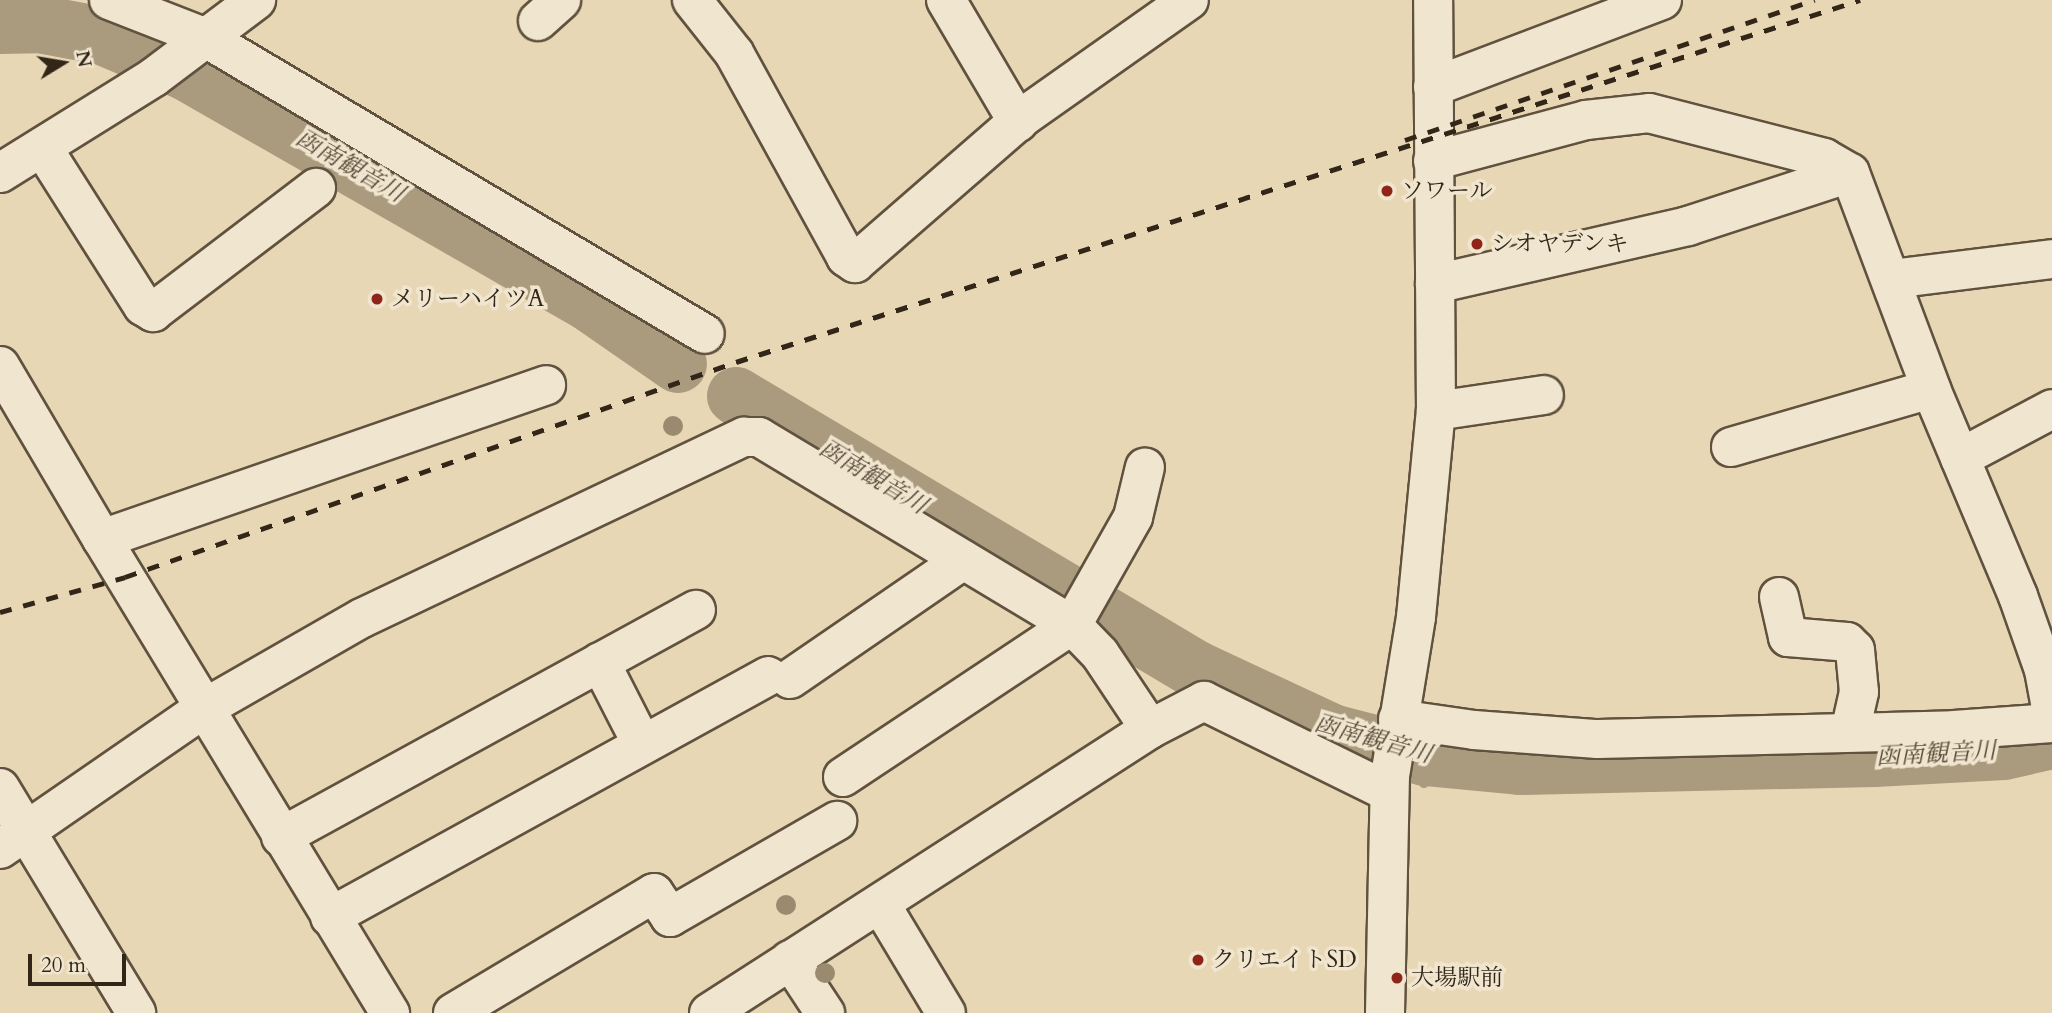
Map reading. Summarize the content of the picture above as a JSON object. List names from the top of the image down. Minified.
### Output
{"water":["函南観音川"],"places":["ソワール","シオヤデンキ","メリーハイツA","クリエイトSD","大場駅前"],"scale_bar":"20 m","north":"right"}
